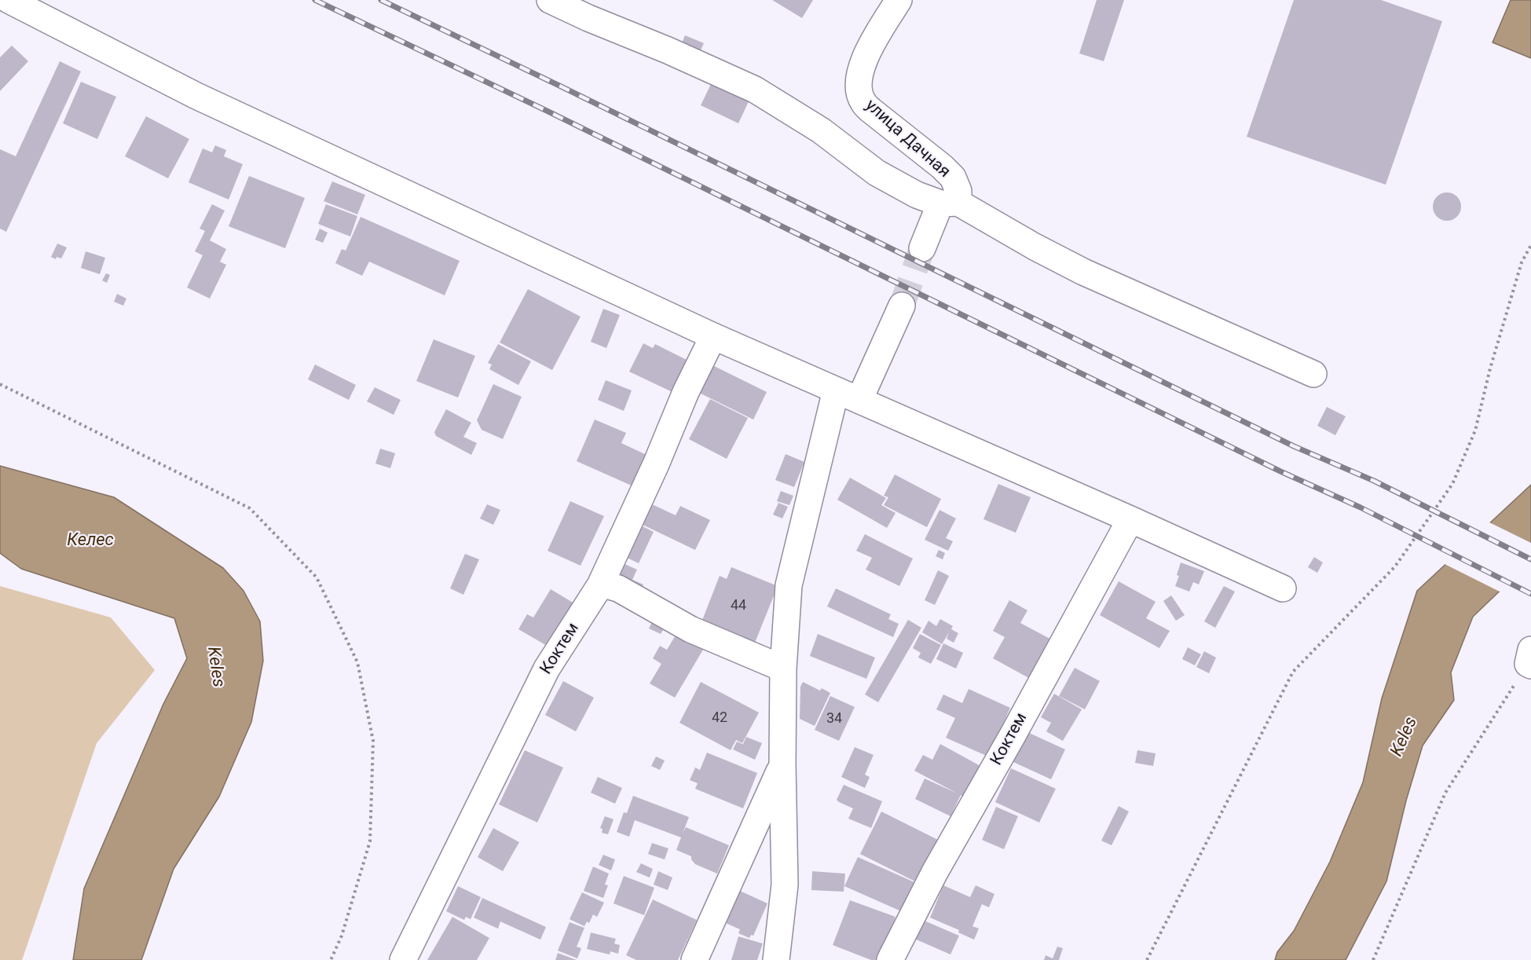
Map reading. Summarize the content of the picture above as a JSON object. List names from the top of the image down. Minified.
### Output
{"streets":{"street":["улица Дачная","Коктем"]},"water":["Келес","Keles"],"house_numbers":["44","42","34"]}
